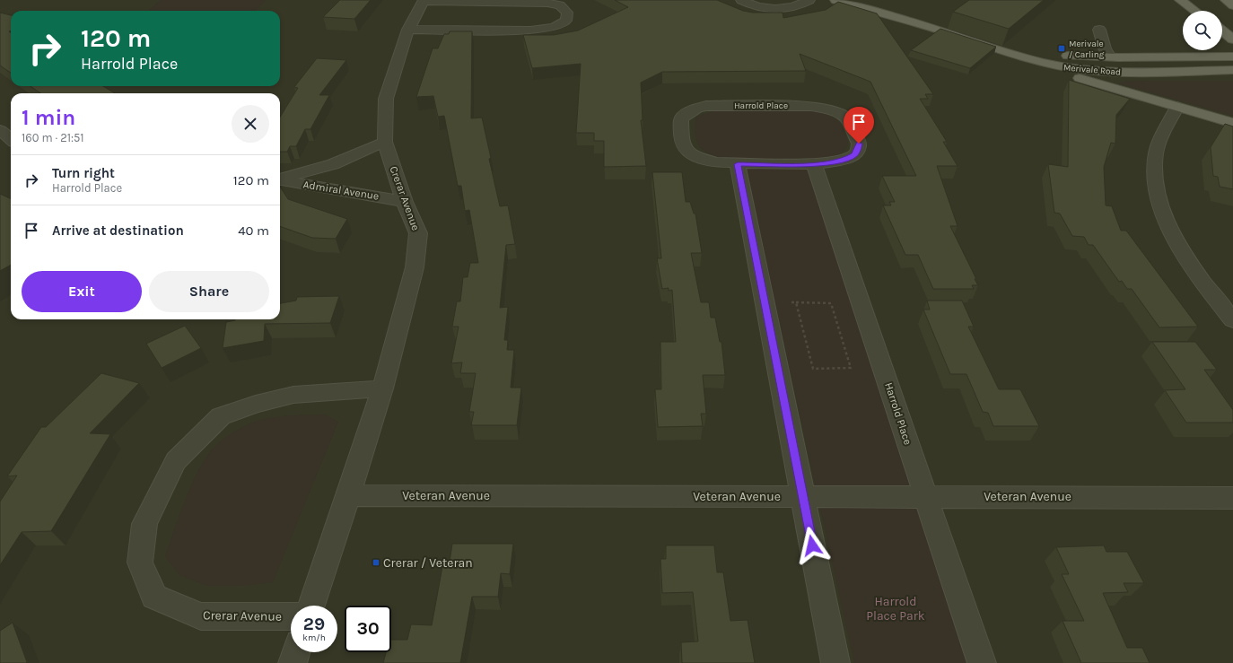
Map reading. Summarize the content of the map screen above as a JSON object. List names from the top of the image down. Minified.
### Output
{"streets":{"main road":["Merivale Road"],"street":["Harrold Place","Admiral Avenue","Crerar Avenue","Veteran Avenue"]},"crossings":[["Harrold Place","Veteran Avenue"],["Admiral Avenue","Crerar Avenue"],["Crerar Avenue","Veteran Avenue"]],"parks":["Harrold Place Park"],"places":{"transit":["Merivale / Carling","Crerar / Veteran"]},"page":{"turn":["120 m","Harrold Place"],"heading":["1 min","160 m · 21:51"],"list":[{"name":"Turn right","note":"Harrold Place","value":"120 m"},{"name":"Arrive at destination","value":"40 m"}],"buttons":["Exit","Share"],"speed":"29 km/h","limit":"30"}}
